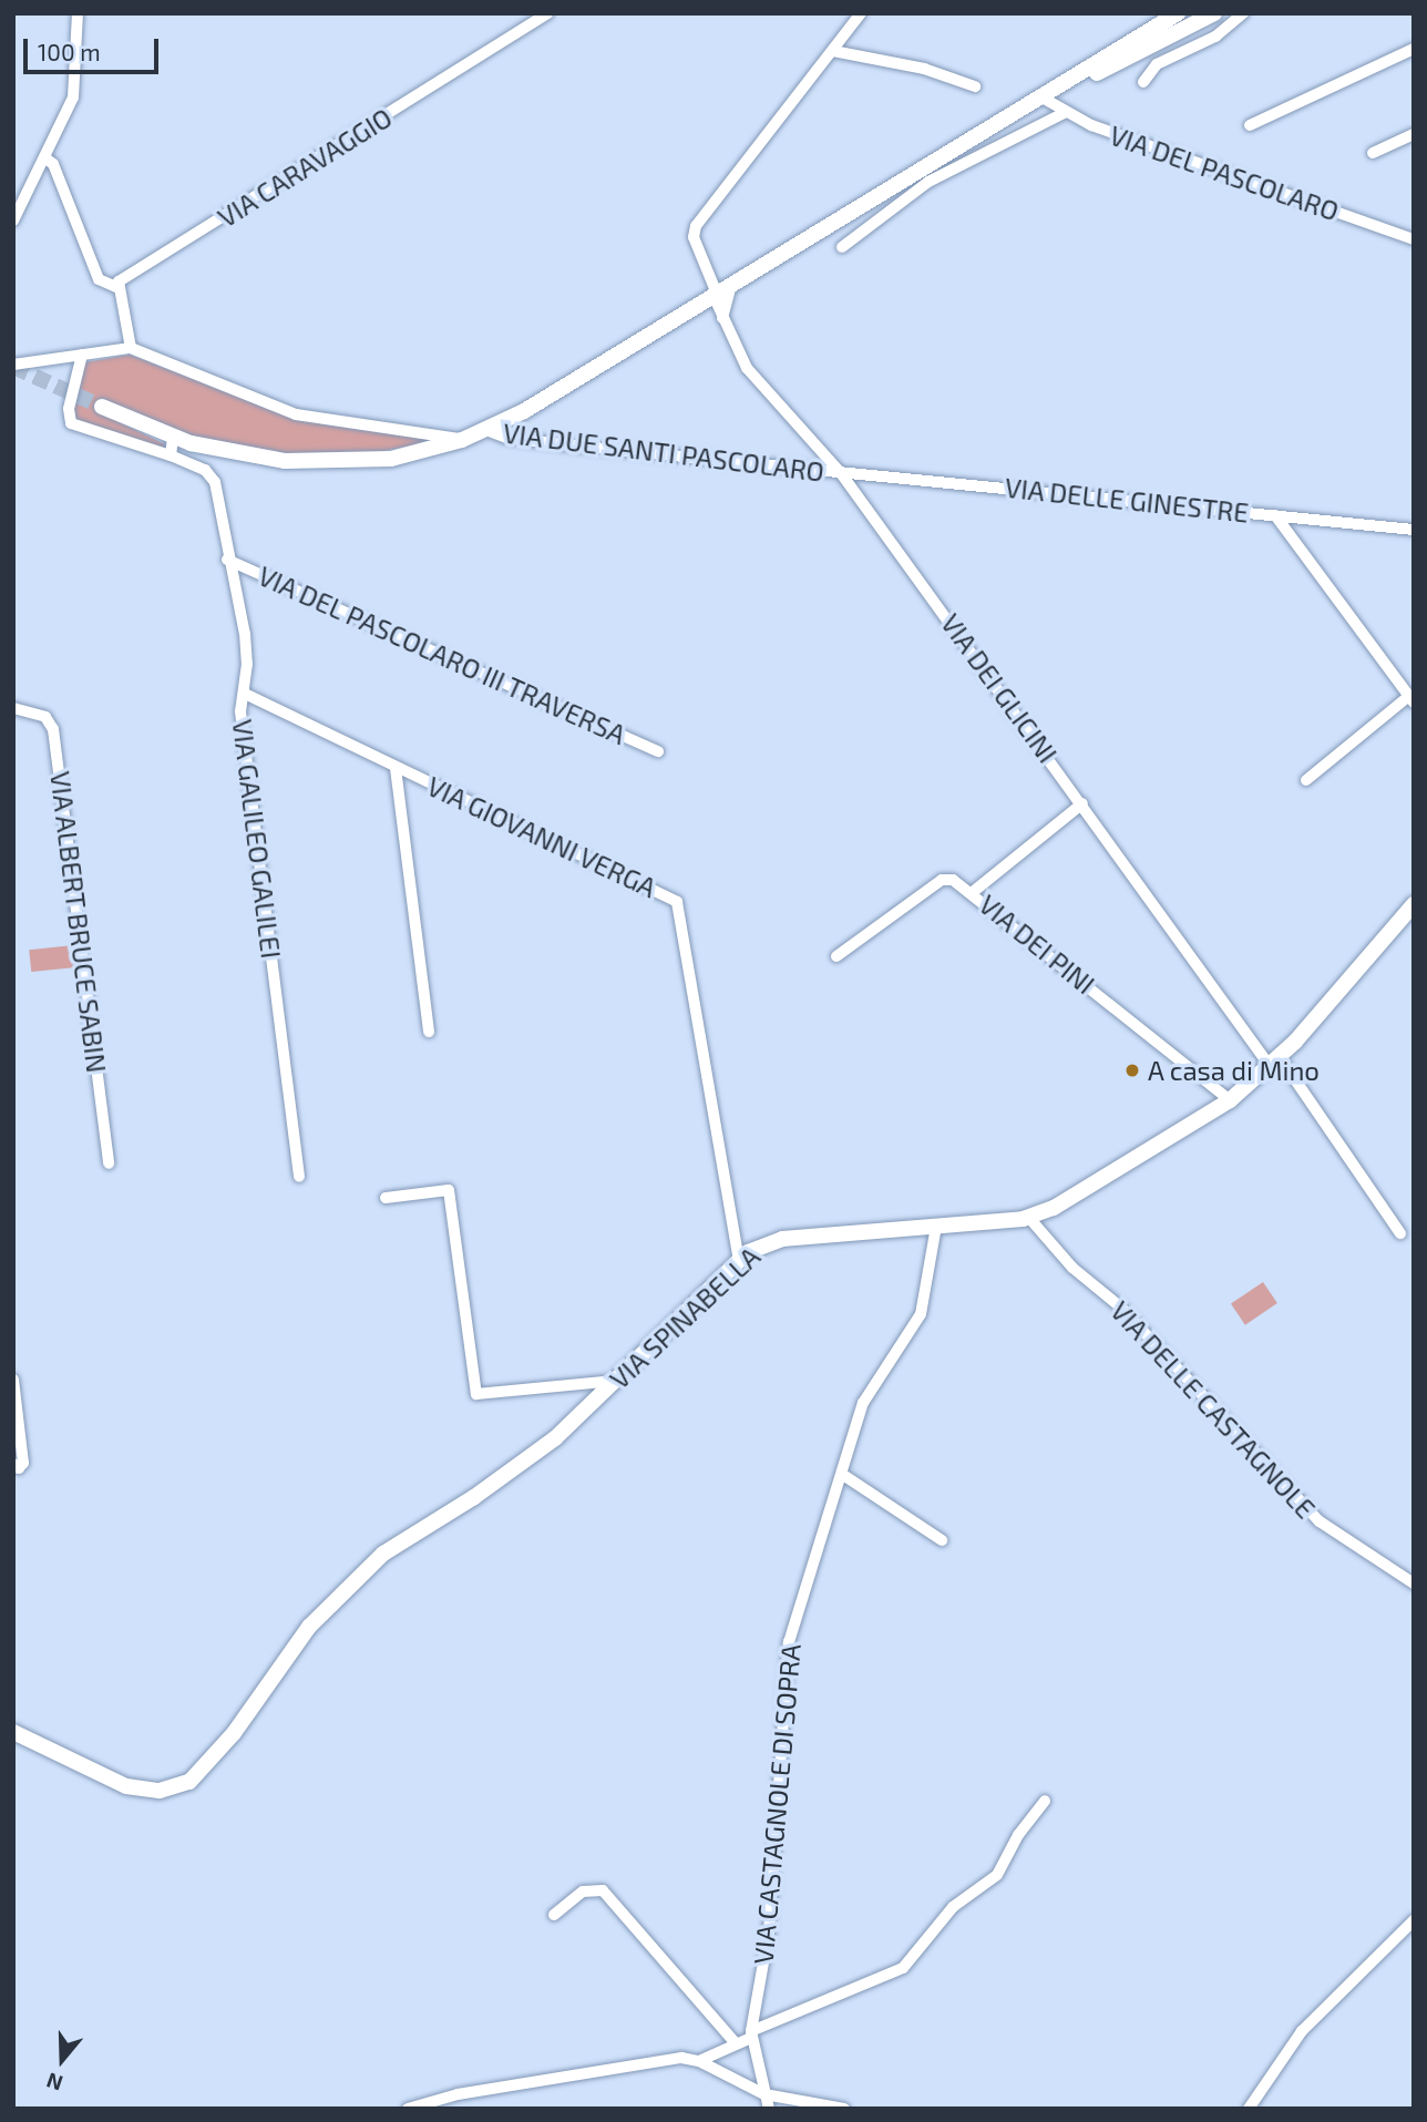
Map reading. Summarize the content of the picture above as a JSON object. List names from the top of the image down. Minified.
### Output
{"streets":{"street":["VIA CARAVAGGIO","VIA DEL PASCOLARO","VIA DUE SANTI PASCOLARO","VIA DELLE GINESTRE","VIA DEL PASCOLARO III TRAVERSA","VIA DEI GLICINI","VIA GIOVANNI VERGA","VIA GALILEO GALILEI","VIA ALBERT BRUCE SABIN","VIA DEI PINI","VIA SPINABELLA","VIA DELLE CASTAGNOLE","VIA CASTAGNOLE DI SOPRA"]},"crossings":[["VIA DUE SANTI PASCOLARO","VIA DELLE GINESTRE"],["VIA DUE SANTI PASCOLARO","VIA DEI GLICINI"],["VIA DELLE GINESTRE","VIA DEI GLICINI"],["VIA DEL PASCOLARO III TRAVERSA","VIA GALILEO GALILEI"],["VIA DEI GLICINI","VIA SPINABELLA"],["VIA GIOVANNI VERGA","VIA GALILEO GALILEI"],["VIA GIOVANNI VERGA","VIA SPINABELLA"],["VIA DEI PINI","VIA SPINABELLA"],["VIA SPINABELLA","VIA DELLE CASTAGNOLE"],["VIA SPINABELLA","VIA CASTAGNOLE DI SOPRA"]],"places":["A casa di Mino"],"scale_bar":"100 m","north":"bottom"}
